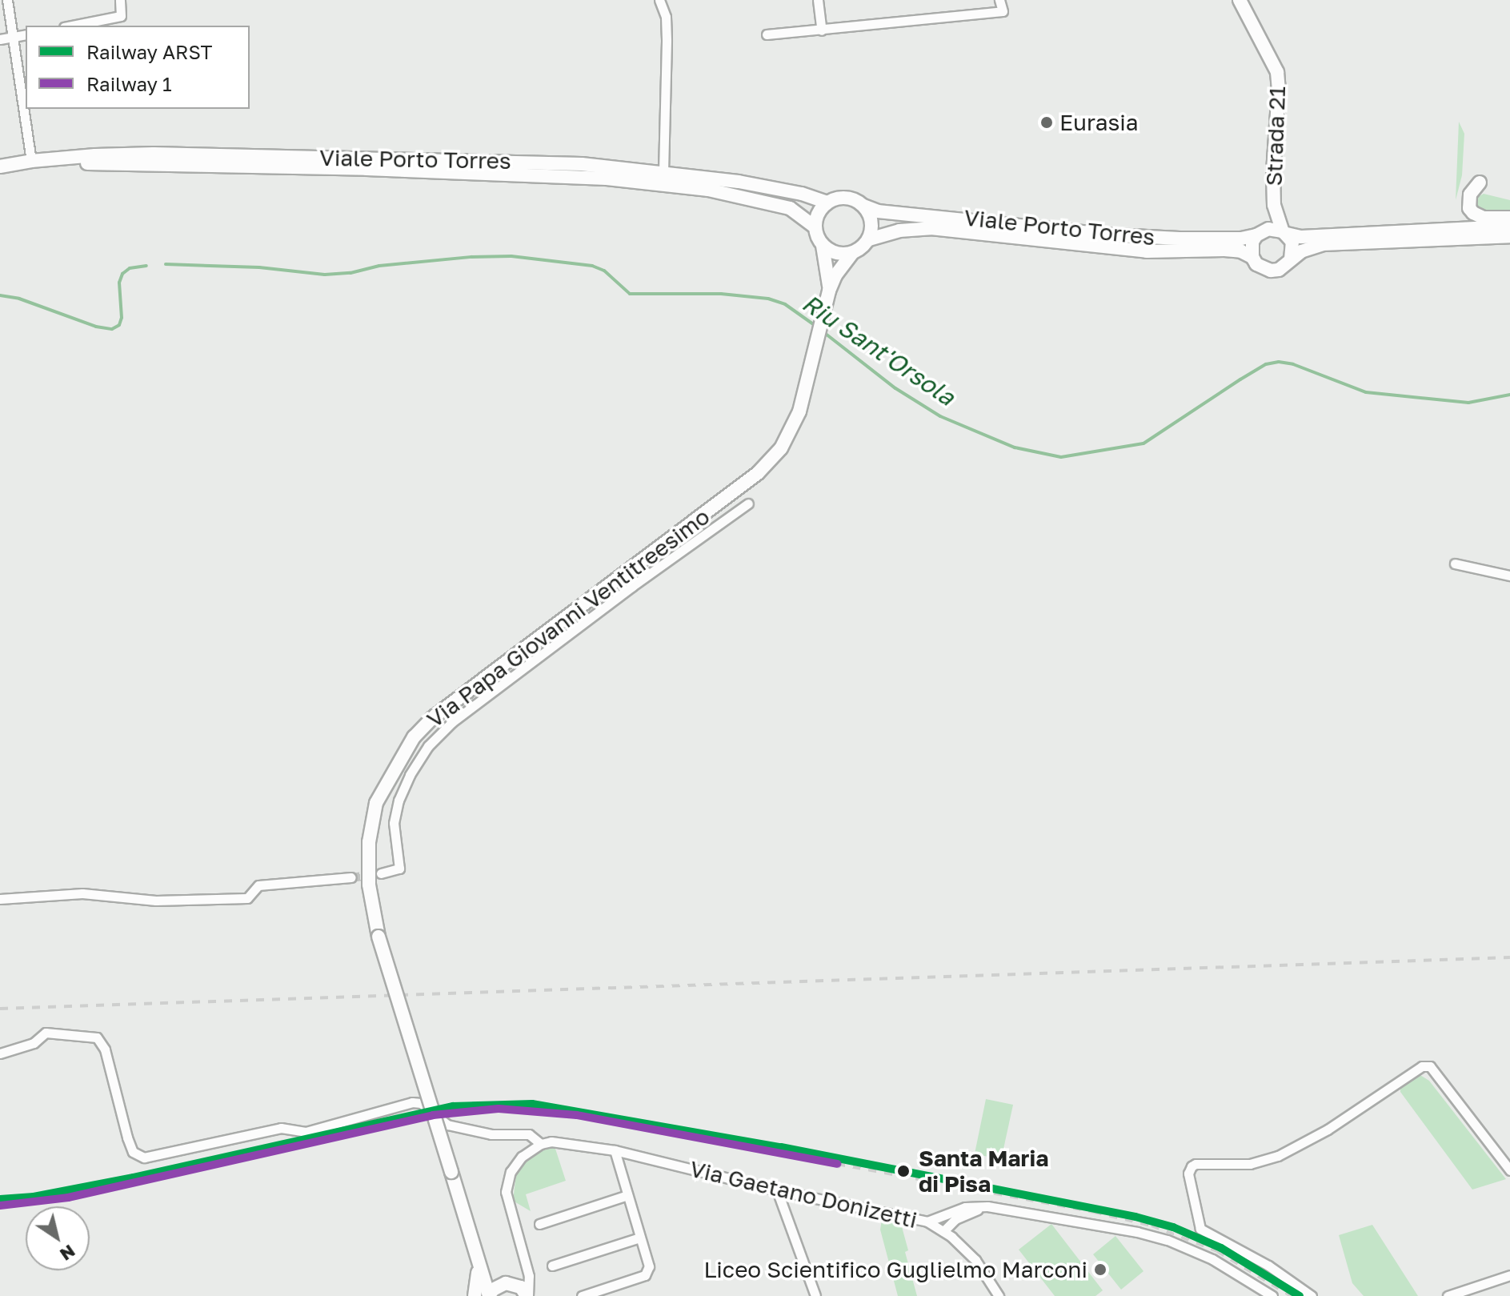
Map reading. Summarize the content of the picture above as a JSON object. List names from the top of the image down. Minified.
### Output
{"streets":{"main road":["Strada 21","Viale Porto Torres","Via Papa Giovanni Ventitreesimo"],"street":["Via Gaetano Donizetti"]},"crossings":[["Strada 21","Viale Porto Torres"],["Viale Porto Torres","Via Papa Giovanni Ventitreesimo"]],"water":["Riu Sant'Orsola"],"places":["Eurasia","Santa Maria di Pisa","Liceo Scientifico Guglielmo Marconi"],"lines":["rail line ARST","rail line 1"],"legend":["Railway ARST","Railway 1"],"north":"bottom right"}
